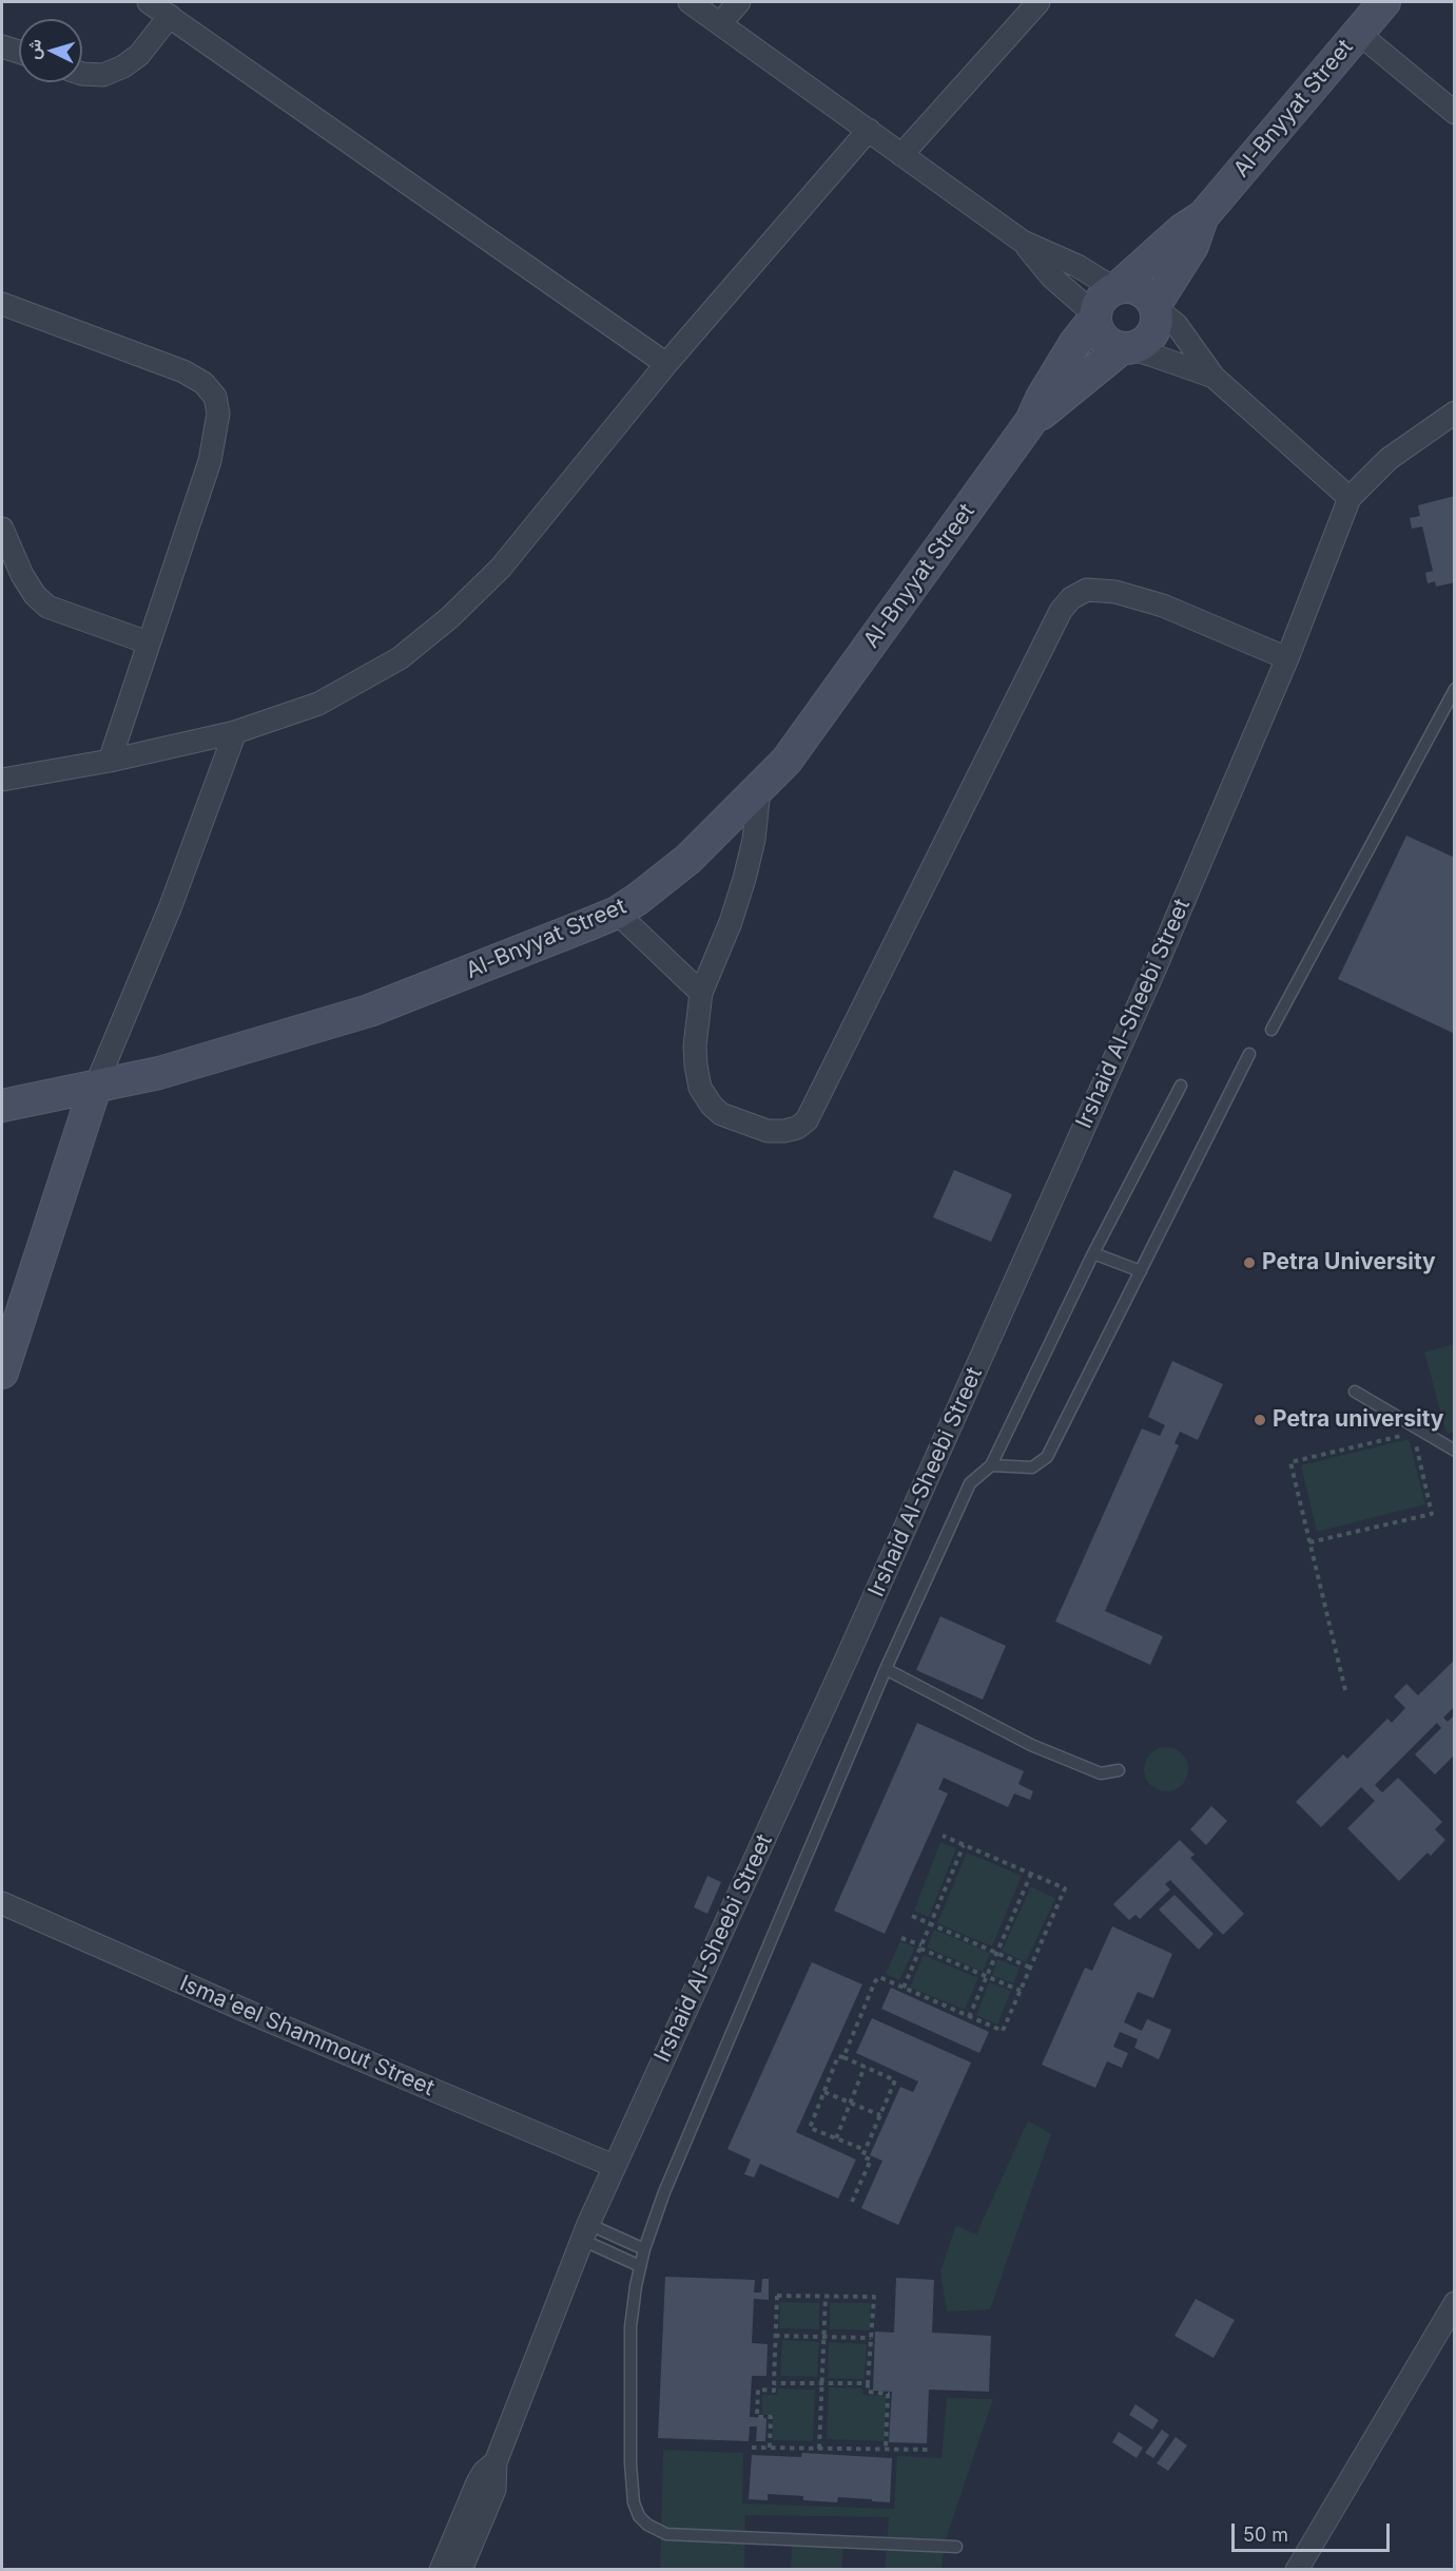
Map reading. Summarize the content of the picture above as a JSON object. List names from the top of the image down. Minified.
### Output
{"streets":{"main road":["Al-Bnyyat Street"],"street":["Irshaid Al-Sheebi Street","Isma'eel Shammout Street"]},"crossings":[["Irshaid Al-Sheebi Street","Isma'eel Shammout Street"]],"places":["Petra University","Petra university"],"scale_bar":"50 m","north":"left"}
